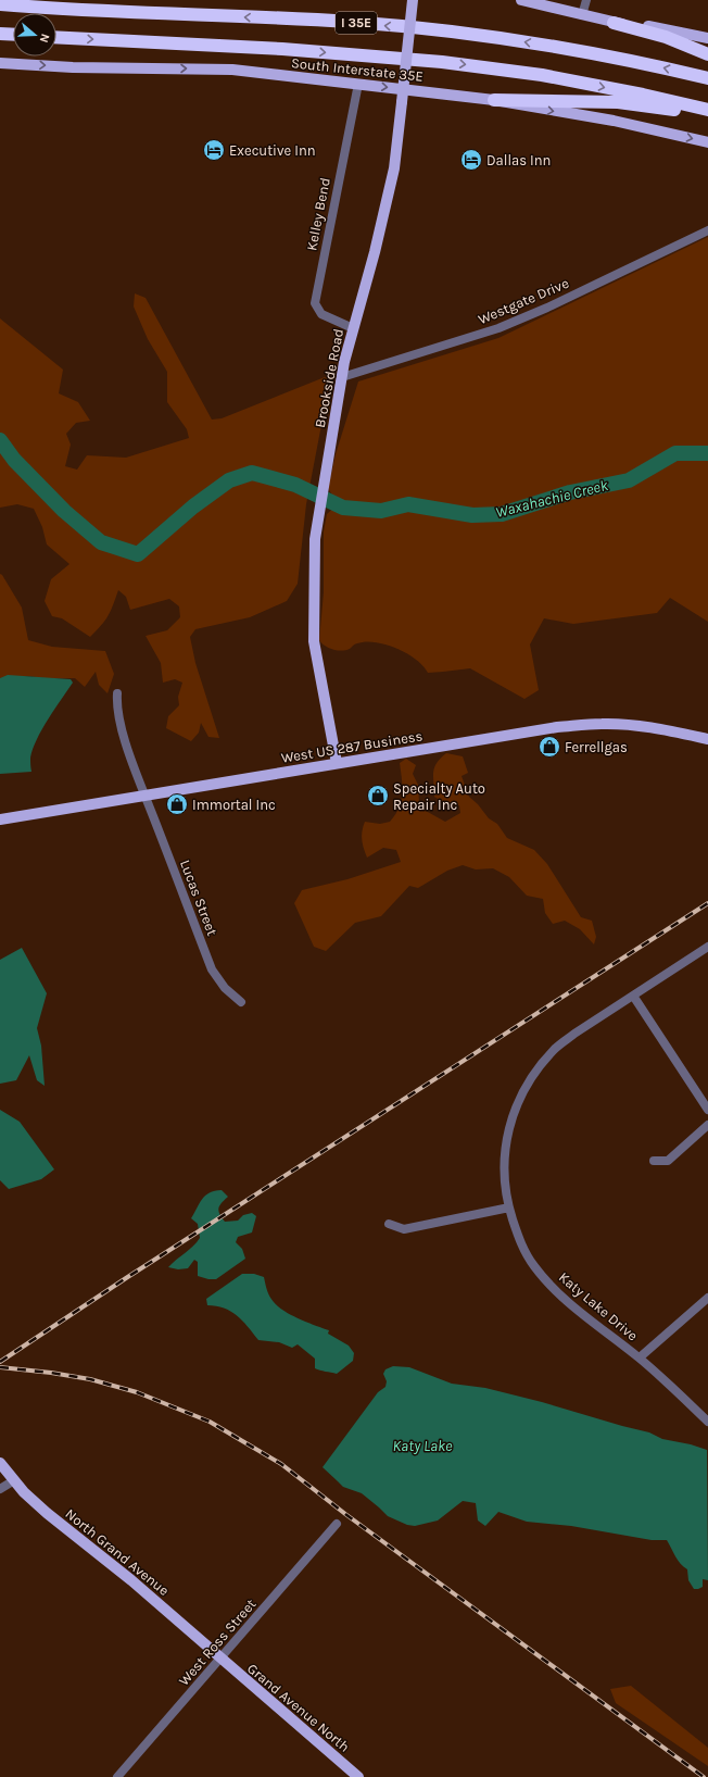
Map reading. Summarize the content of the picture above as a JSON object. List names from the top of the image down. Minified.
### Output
{"streets":{"highway":["I 35E"],"main road":["South Interstate 35E","Brookside Road","West US 287 Business","North Grand Avenue","Grand Avenue North"],"street":["Kelley Bend","Westgate Drive","Lucas Street","Katy Lake Drive","West Ross Street"]},"crossings":[["South Interstate 35E","Kelley Bend"],["Kelley Bend","Brookside Road"],["Westgate Drive","Brookside Road"],["Brookside Road","West US 287 Business"],["West US 287 Business","Lucas Street"],["North Grand Avenue","West Ross Street"],["North Grand Avenue","Grand Avenue North"],["West Ross Street","Grand Avenue North"]],"one_way":["South Interstate 35E"],"water":["Waxahachie Creek","Katy Lake"],"places":{"hotel":["Executive Inn","Dallas Inn"],"shop":["Ferrellgas","Specialty Auto Repair Inc","Immortal Inc"]},"north":"right"}
